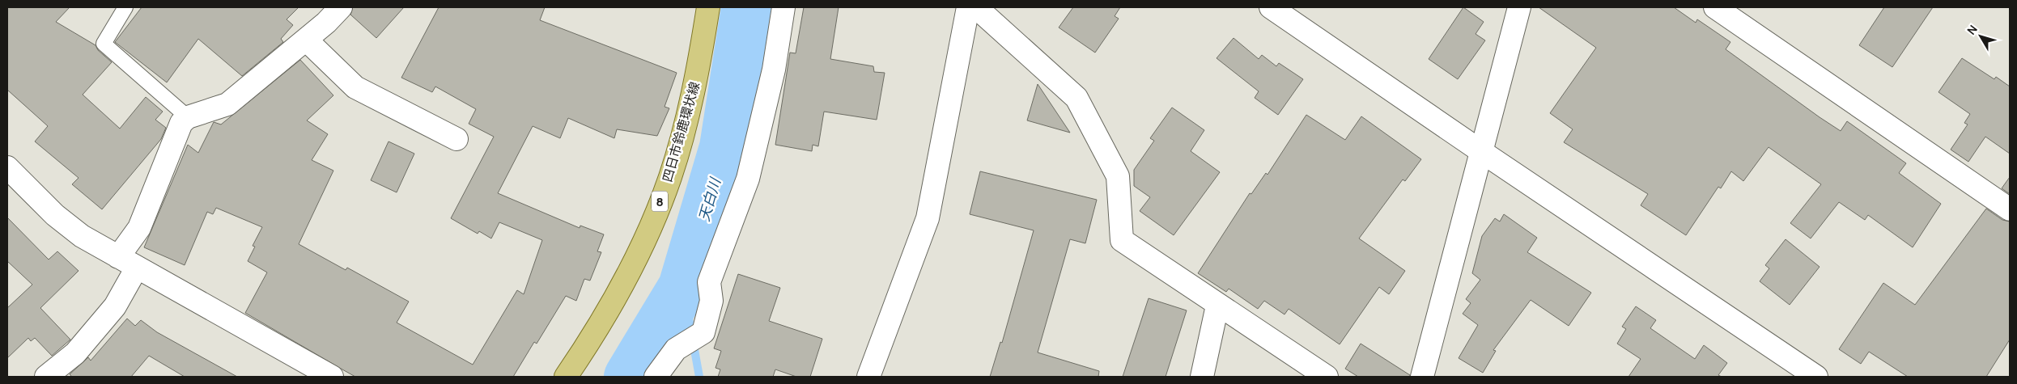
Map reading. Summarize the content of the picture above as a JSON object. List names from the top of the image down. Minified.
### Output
{"streets":{"main road":["四日市鈴鹿環状線","8"]},"water":["天白川"],"north":"top left"}
